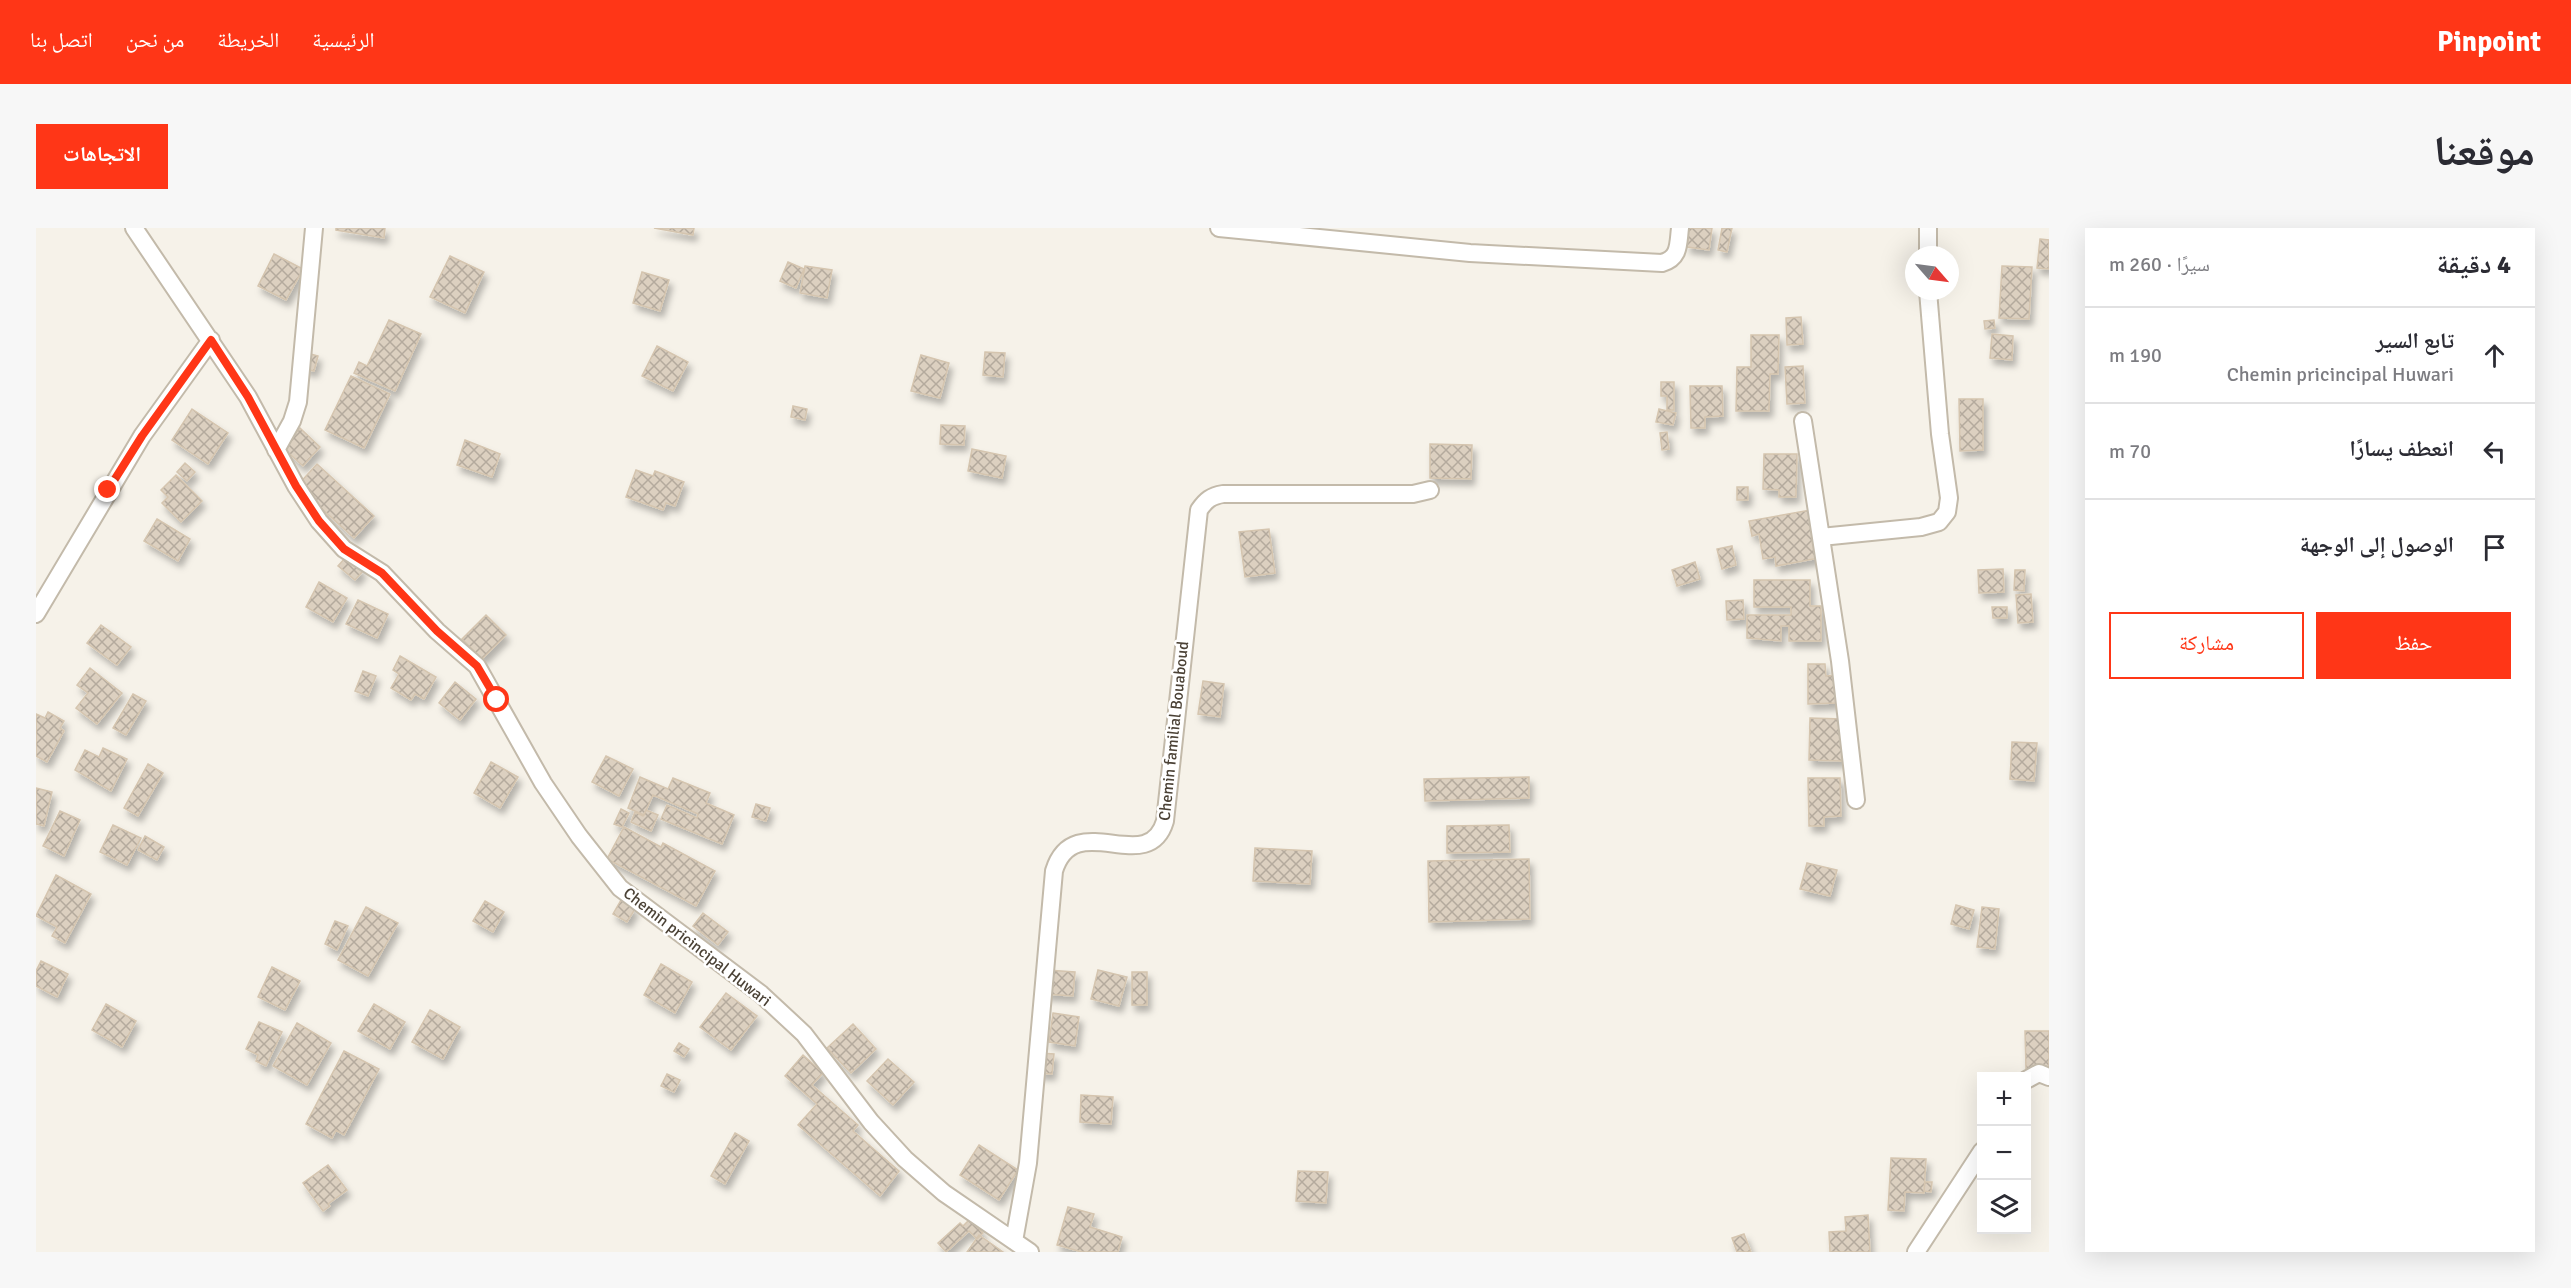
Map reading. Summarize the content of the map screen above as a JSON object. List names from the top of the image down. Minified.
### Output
{"streets":{"street":["Chemin familial Bouaboud","Chemin pricincipal Huwari"]},"crossings":[["Chemin familial Bouaboud","Chemin pricincipal Huwari"]],"north":"bottom right","page":{"header":"Pinpoint","nav":["الرئيسية","الخريطة","من نحن","اتصل بنا"],"title":"موقعنا","buttons":["الاتجاهات",["حفظ","مشاركة"]],"heading":["4 دقيقة","سيرًا · 260 m"],"list":[["تابع السير","Chemin pricincipal Huwari","190 m"],["انعطف يسارًا","70 m"],"الوصول إلى الوجهة"],"map_buttons":["+","−"]}}
